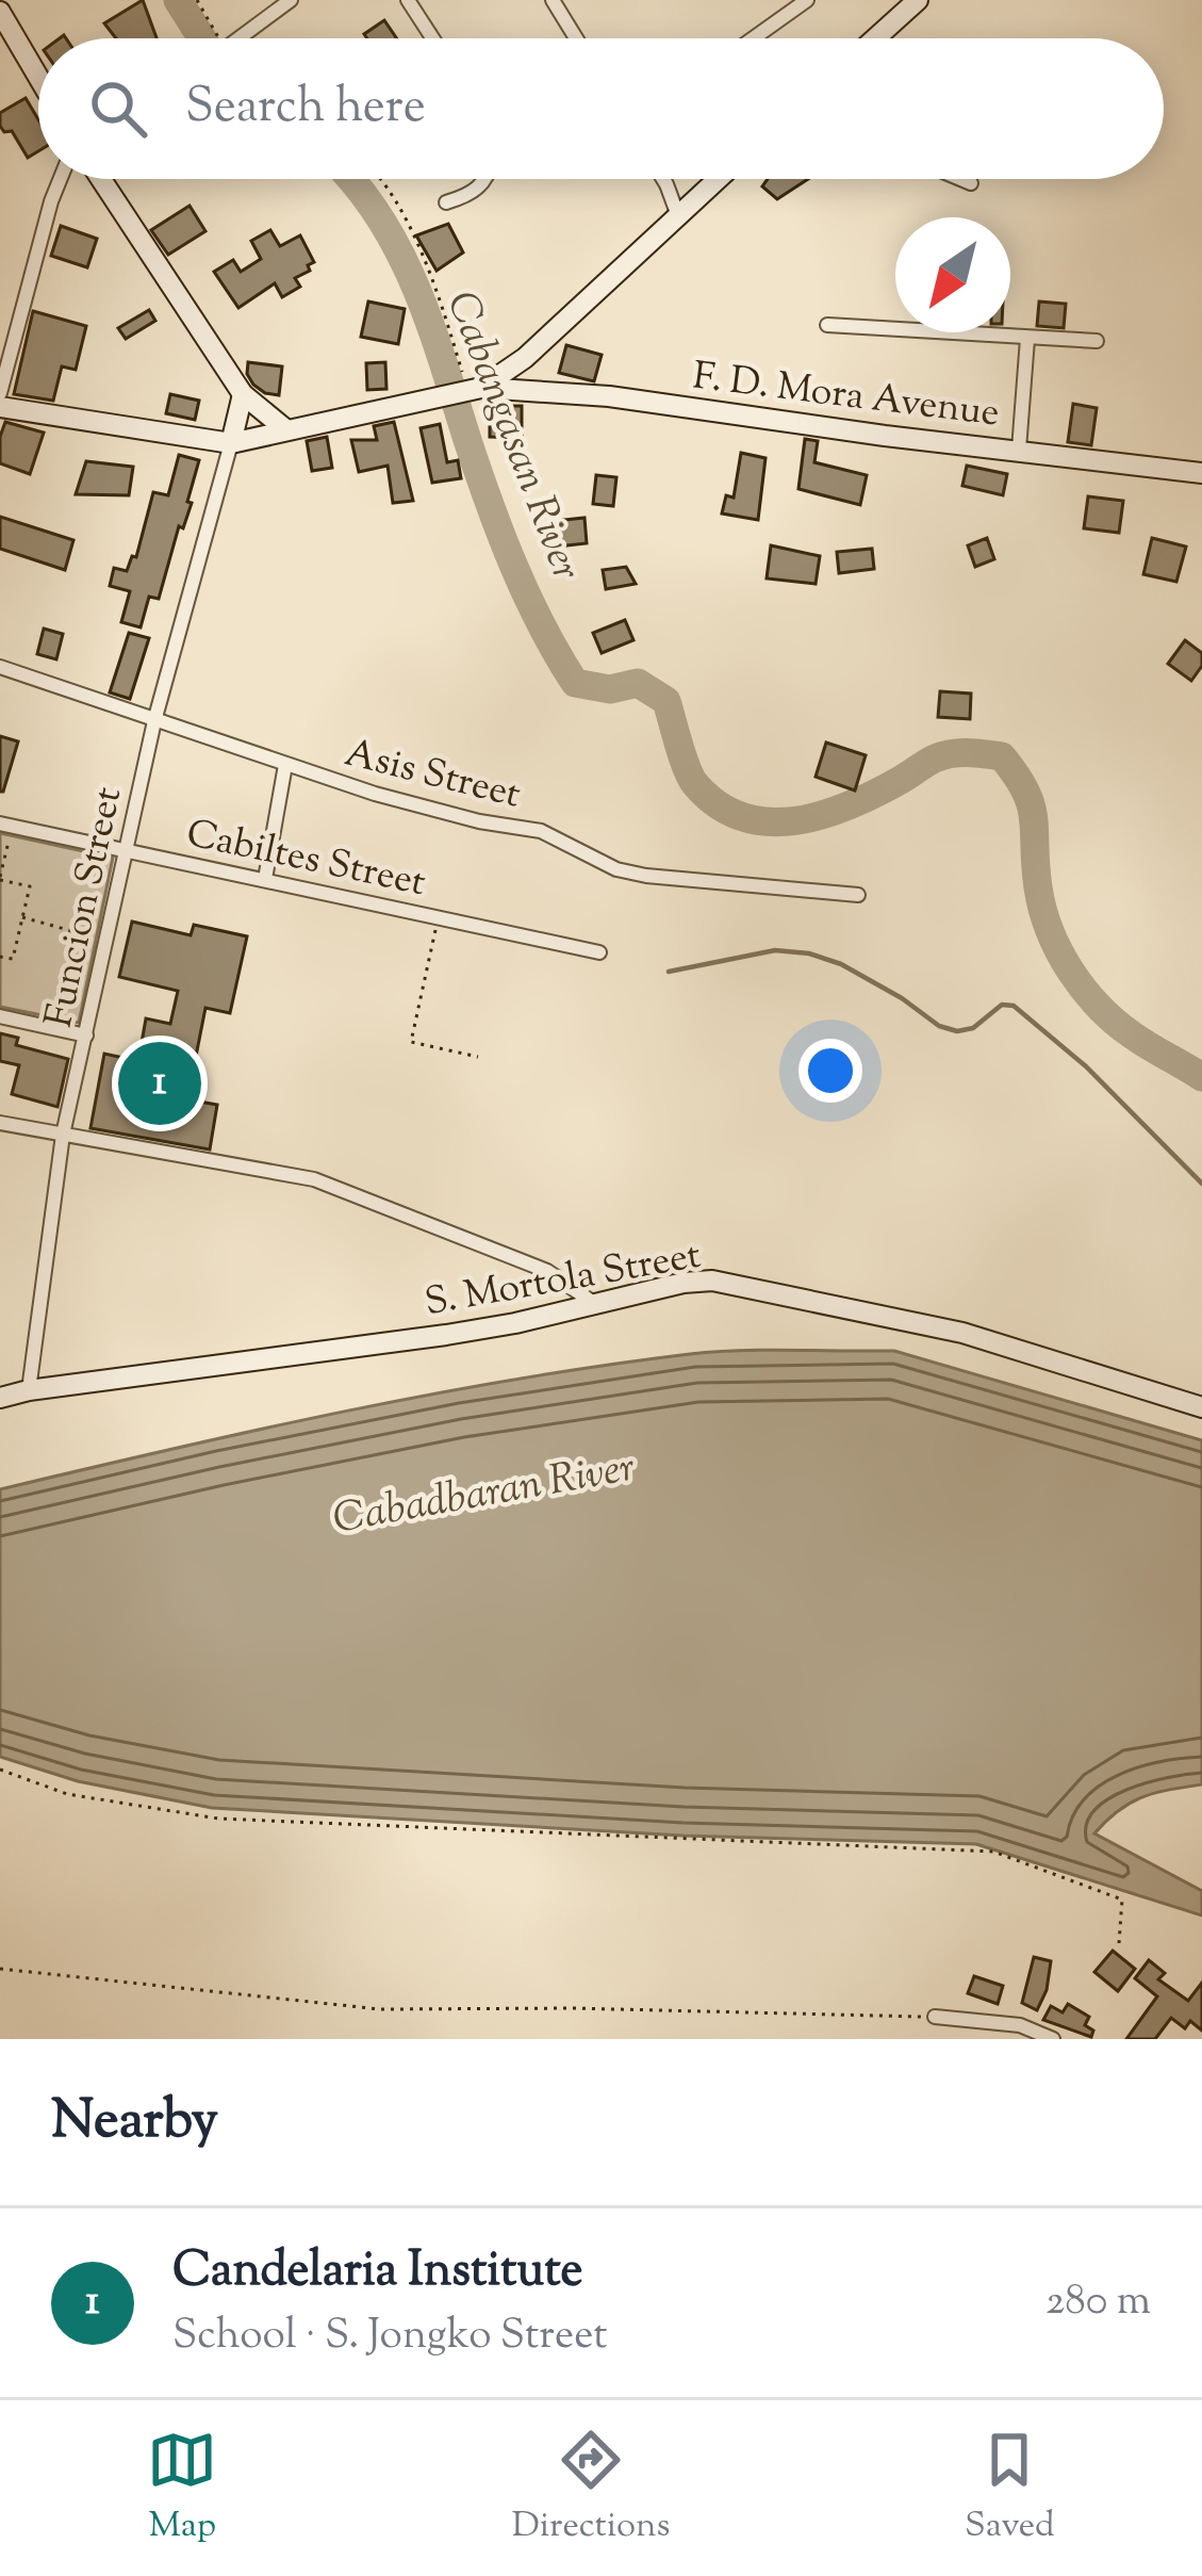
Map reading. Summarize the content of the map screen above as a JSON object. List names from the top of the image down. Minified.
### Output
{"streets":{"street":["F. D. Mora Avenue","Asis Street","Cabiltes Street","Funcion Street","S. Mortola Street"]},"crossings":[["Asis Street","Funcion Street"],["Cabiltes Street","Funcion Street"],["Funcion Street","S. Mortola Street"]],"water":["Cabangasan River","Cabadbaran River"],"north":"bottom left","page":{"search":"Search here","pins":"1","heading":"Nearby","list":[{"mark":"1","name":"Candelaria Institute","note":"School · S. Jongko Street","value":"280 m"}],"nav":["Map","Directions","Saved"]}}
